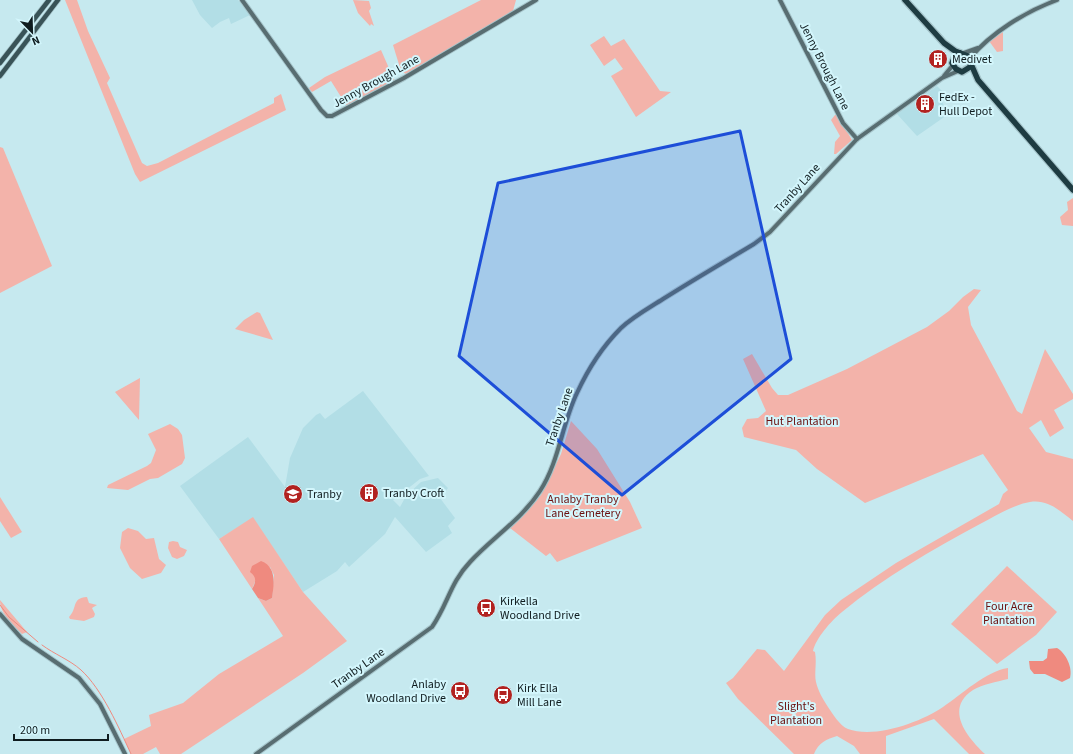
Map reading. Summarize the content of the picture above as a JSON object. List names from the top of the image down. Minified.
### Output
{"streets":{"main road":["Jenny Brough Lane","Tranby Lane"]},"crossings":[["Jenny Brough Lane","Tranby Lane"]],"parks":["Hut Plantation","Anlaby Tranby Lane Cemetery","Four Acre Plantation","Slight's Plantation"],"places":{"building":["Medivet","FedEx - Hull Depot","Tranby Croft"],"school or university":["Tranby"],"bus stop":["Kirkella Woodland Drive","Anlaby Woodland Drive","Kirk Ella Mill Lane"]},"scale_bar":"200 m","north":"bottom right"}
